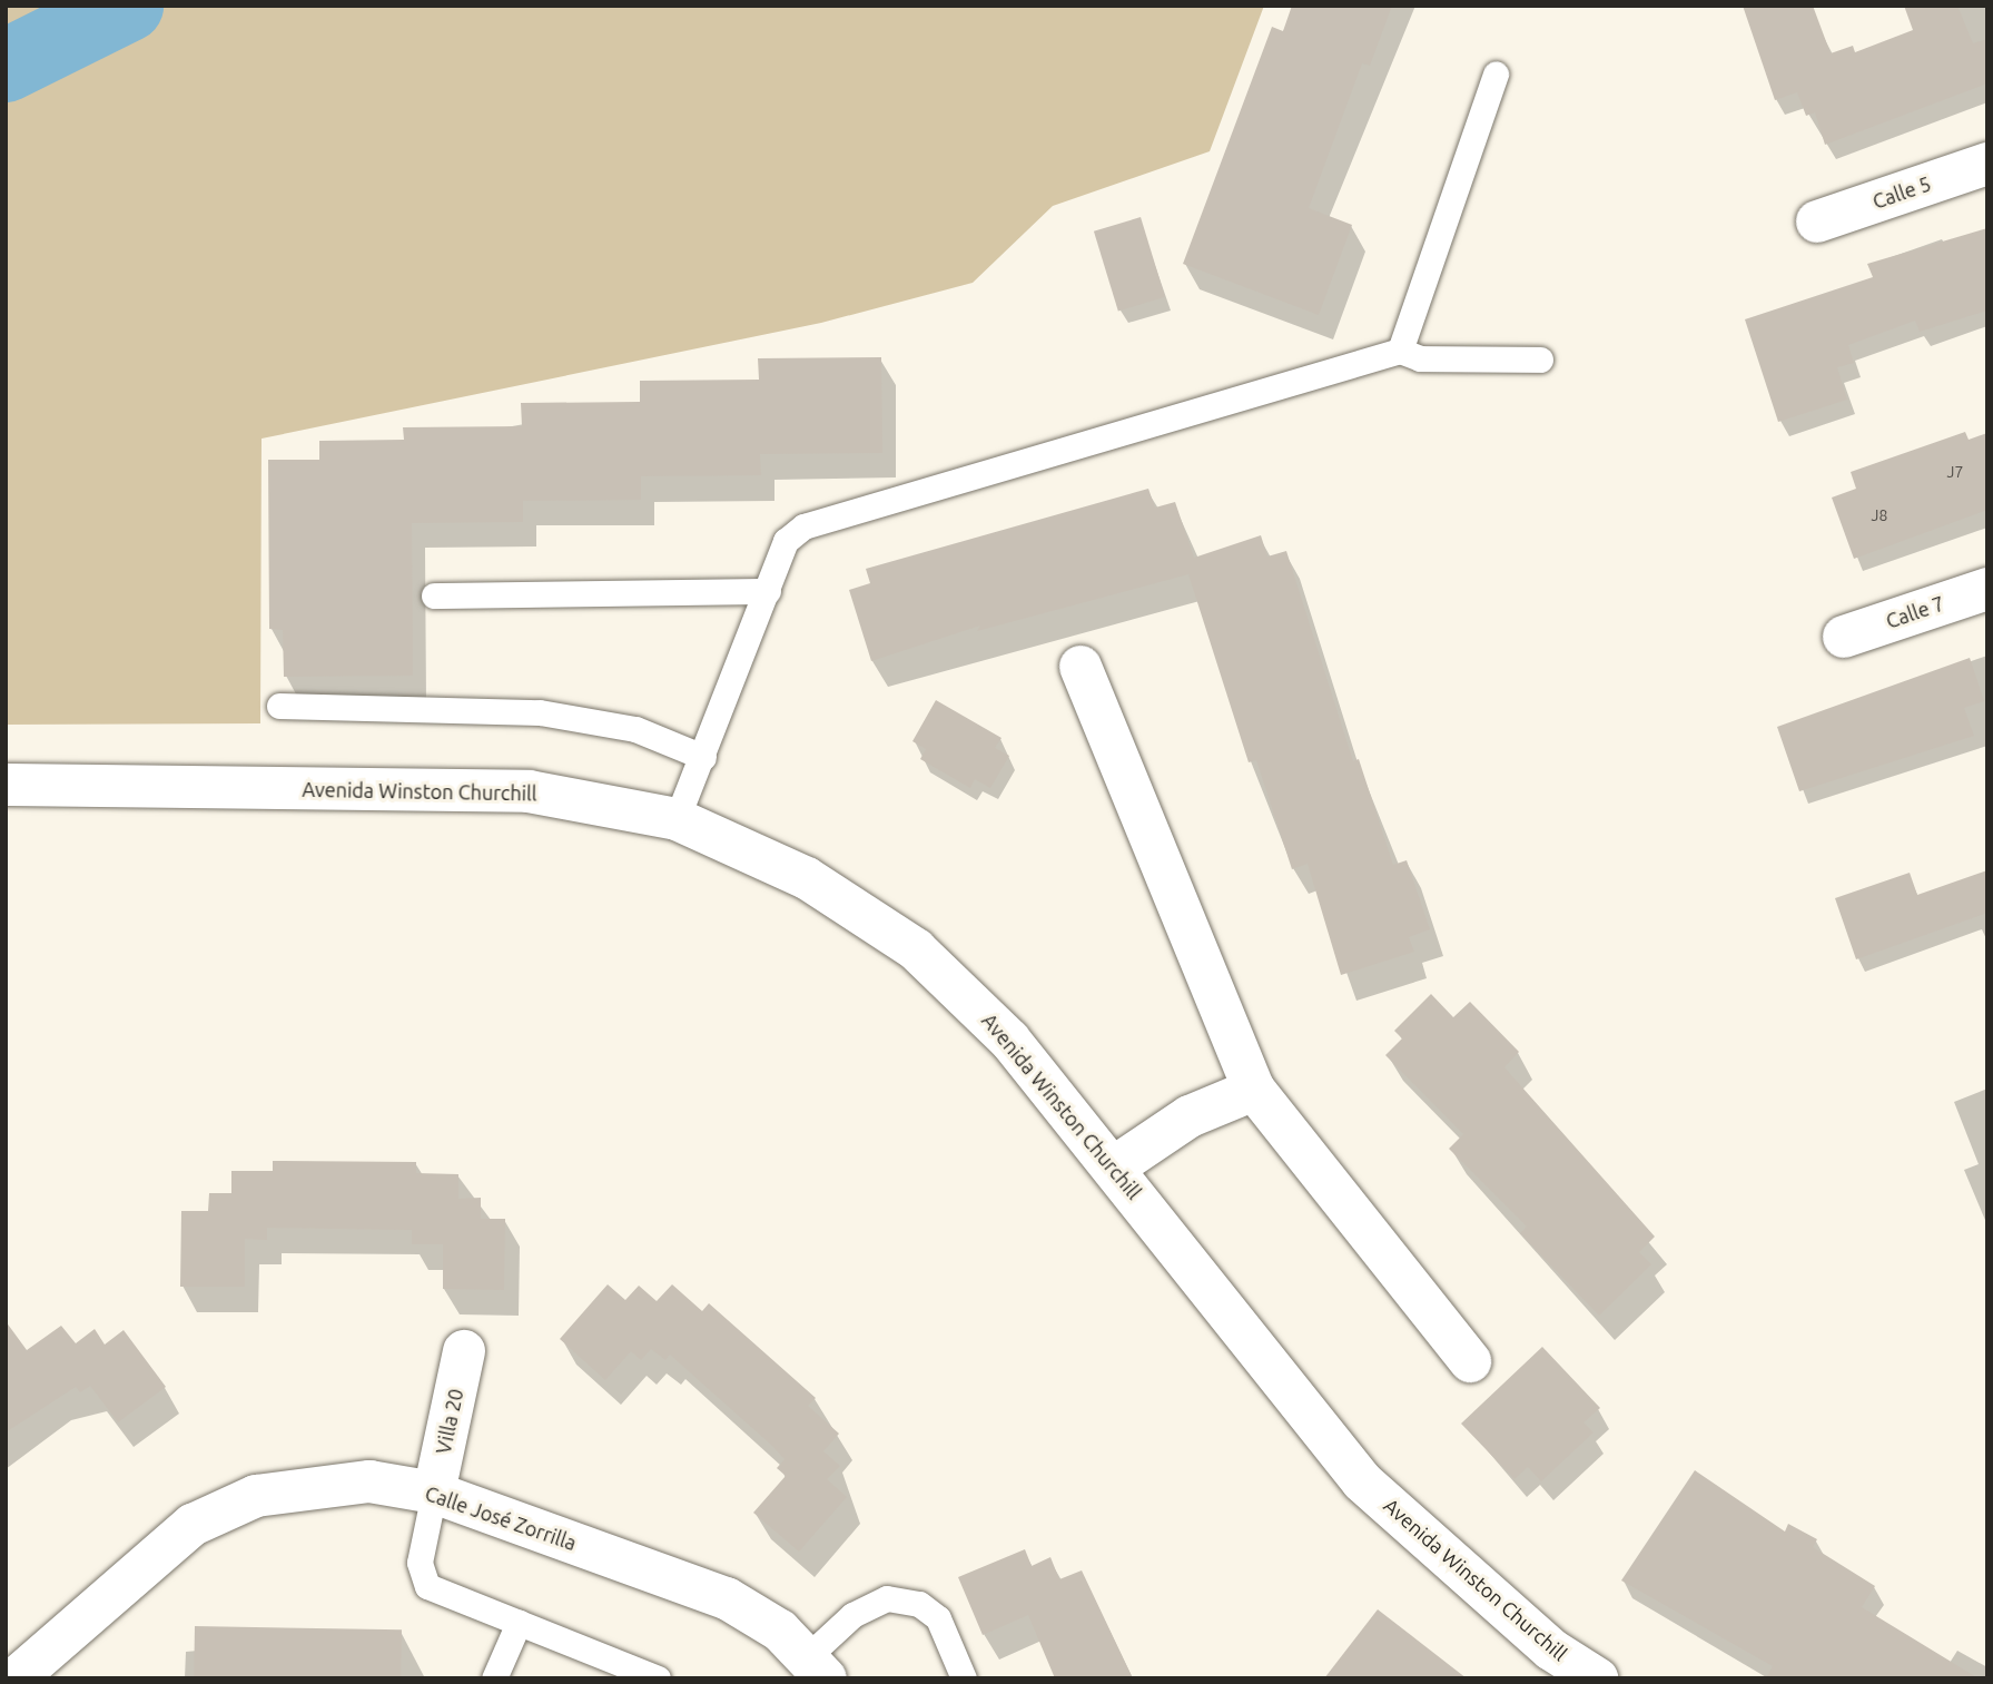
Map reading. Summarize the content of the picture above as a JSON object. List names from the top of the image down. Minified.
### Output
{"streets":{"street":["Calle 5","Calle 7","Avenida Winston Churchill","Villa 20","Calle José Zorrilla"]},"crossings":[["Villa 20","Calle José Zorrilla"]],"house_numbers":["J7","J8"]}
